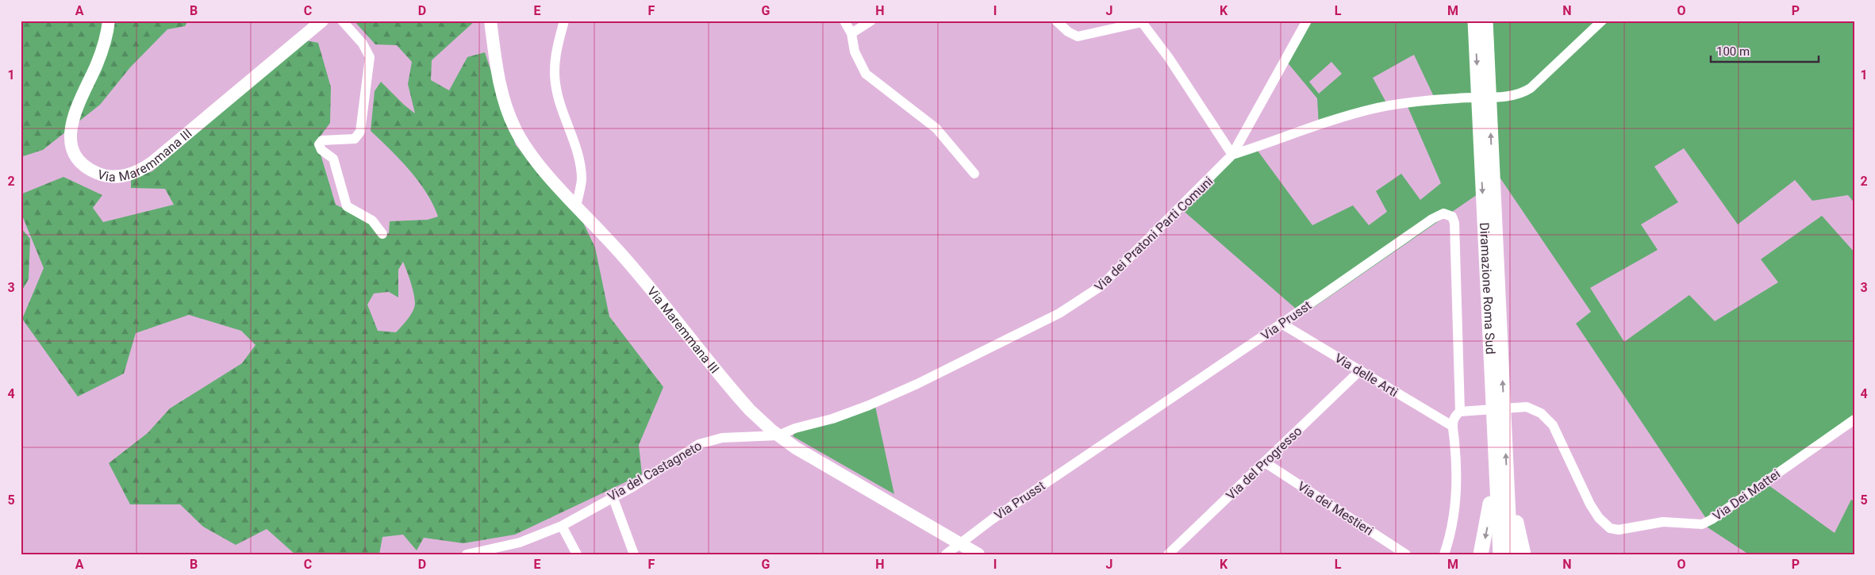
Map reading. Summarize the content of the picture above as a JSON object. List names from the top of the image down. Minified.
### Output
{"streets":{"highway":["Diramazione Roma Sud"],"main road":["Via Maremmana III"],"street":["Via dei Pratoni Parti Comuni","Via Prusst","Via delle Arti","Via del Progresso","Via del Castagneto","Via Dei Mattei","Via dei Mestieri"]},"crossings":[["Via Maremmana III","Via dei Pratoni Parti Comuni"],["Via Maremmana III","Via Prusst"],["Via Maremmana III","Via del Castagneto"],["Via dei Pratoni Parti Comuni","Via del Castagneto"],["Via Prusst","Via delle Arti"],["Via Prusst","Via Dei Mattei"],["Via delle Arti","Via del Progresso"],["Via del Progresso","Via dei Mestieri"]],"scale_bar":"100 m","grid":{"columns":["A","B","C","D","E","F","G","H","I","J","K","L","M","N","O","P"],"rows":["1","2","3","4","5"]}}
